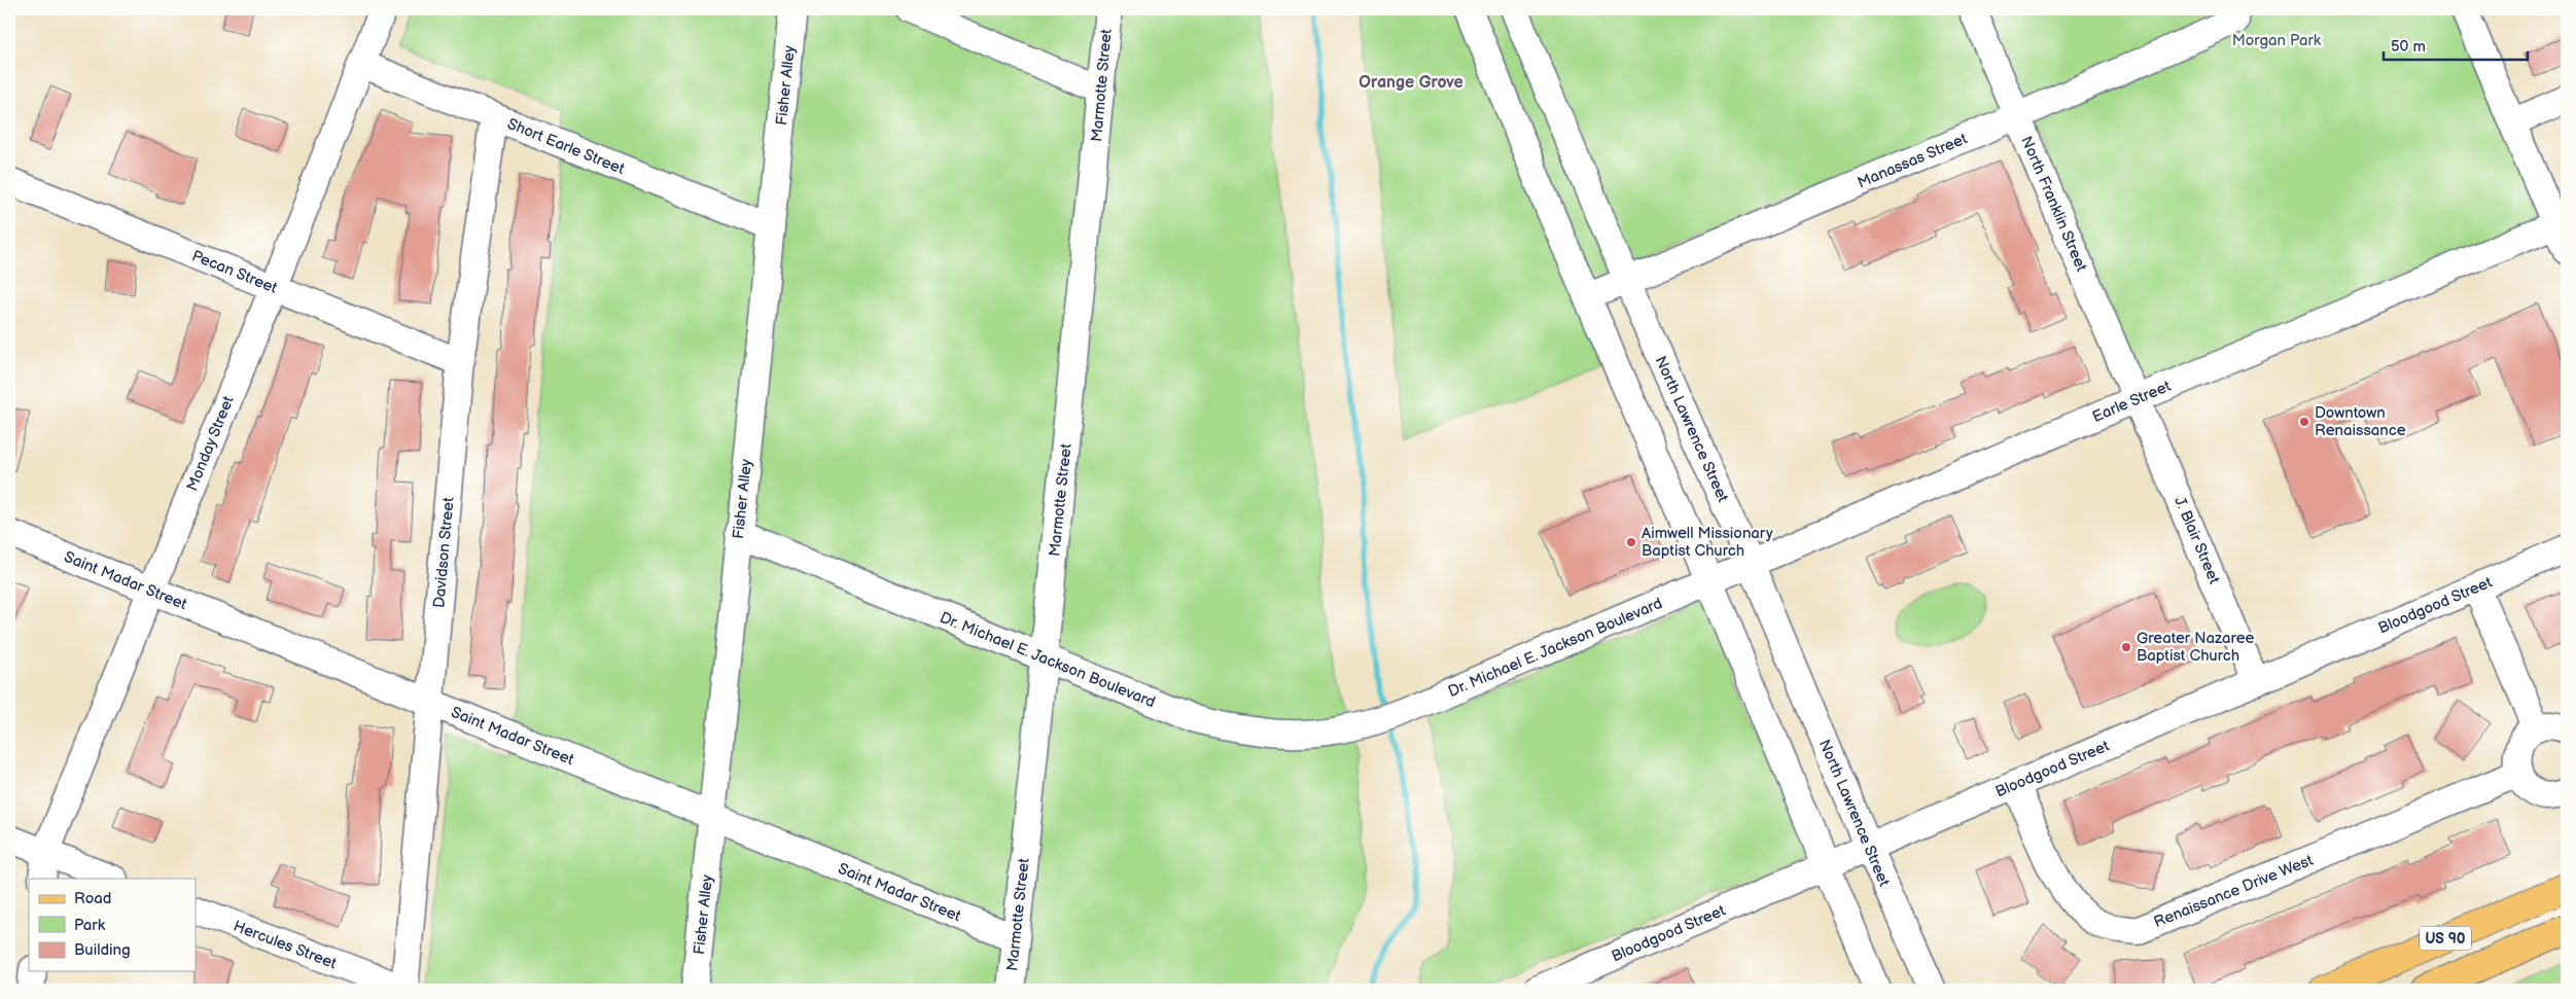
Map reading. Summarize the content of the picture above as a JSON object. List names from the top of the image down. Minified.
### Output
{"streets":{"main road":["US 90"],"street":["Fisher Alley","Marmotte Street","Short Earle Street","Manassas Street","North Franklin Street","Pecan Street","Earle Street","North Lawrence Street","Monday Street","J. Blair Street","Davidson Street","Saint Madar Street","Bloodgood Street","Dr. Michael E. Jackson Boulevard","Renaissance Drive West","Hercules Street"]},"crossings":[["Fisher Alley","Short Earle Street"],["Fisher Alley","Saint Madar Street"],["Fisher Alley","Dr. Michael E. Jackson Boulevard"],["Marmotte Street","Saint Madar Street"],["Marmotte Street","Dr. Michael E. Jackson Boulevard"],["Short Earle Street","Monday Street"],["Short Earle Street","Davidson Street"],["Manassas Street","North Franklin Street"],["Manassas Street","North Lawrence Street"],["North Franklin Street","Earle Street"],["North Franklin Street","J. Blair Street"],["Pecan Street","Monday Street"],["Pecan Street","Davidson Street"],["Earle Street","North Lawrence Street"],["Earle Street","J. Blair Street"],["Earle Street","Dr. Michael E. Jackson Boulevard"],["North Lawrence Street","Bloodgood Street"],["Monday Street","Saint Madar Street"],["J. Blair Street","Bloodgood Street"],["Davidson Street","Saint Madar Street"],["Davidson Street","Hercules Street"],["Bloodgood Street","Renaissance Drive West"]],"districts":["Orange Grove"],"parks":["Morgan Park"],"places":["Downtown Renaissance","Aimwell Missionary Baptist Church","Greater Nazaree Baptist Church"],"legend":["Road","Park","Building"],"scale_bar":"50 m"}
